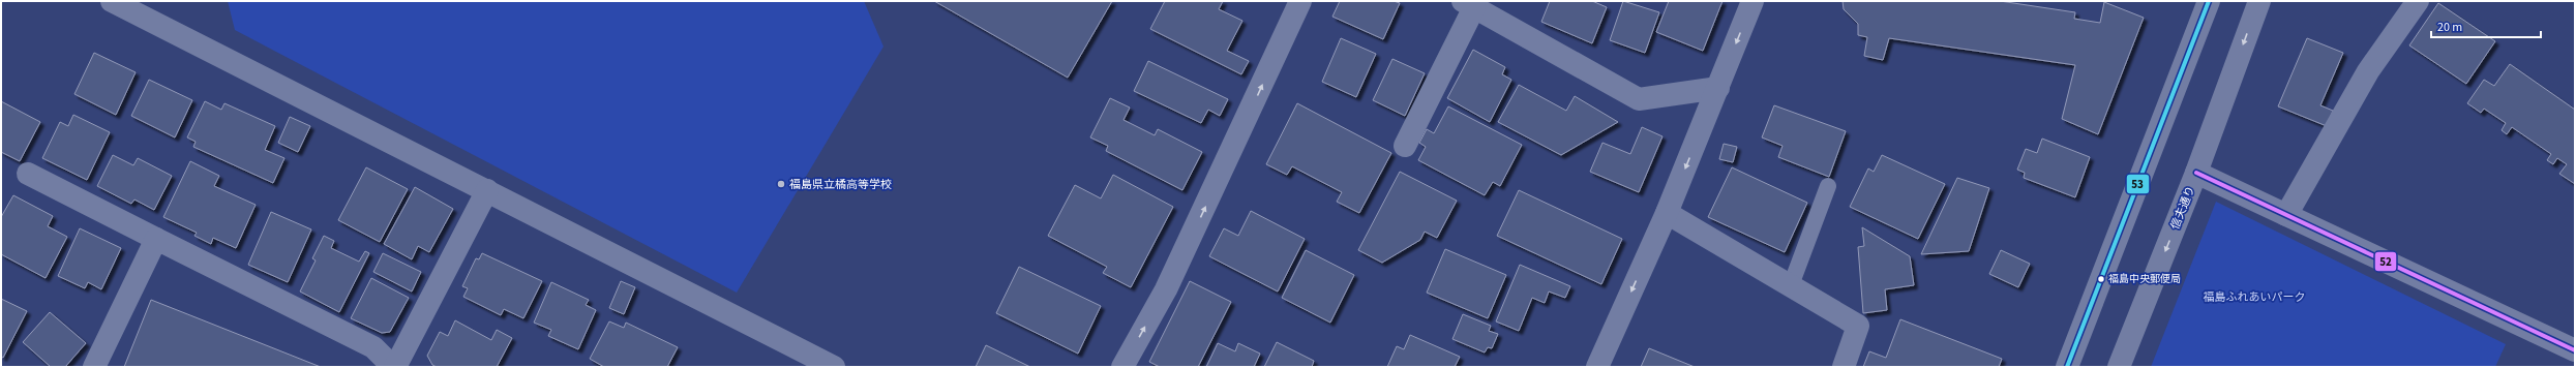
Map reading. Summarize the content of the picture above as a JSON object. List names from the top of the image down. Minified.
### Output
{"streets":{"main road":["信夫通り"]},"parks":["福島ふれあいパーク"],"places":["福島県立橘高等学校","福島中央郵便局"],"lines":["transit line 53","transit line 52"],"scale_bar":"20 m"}
